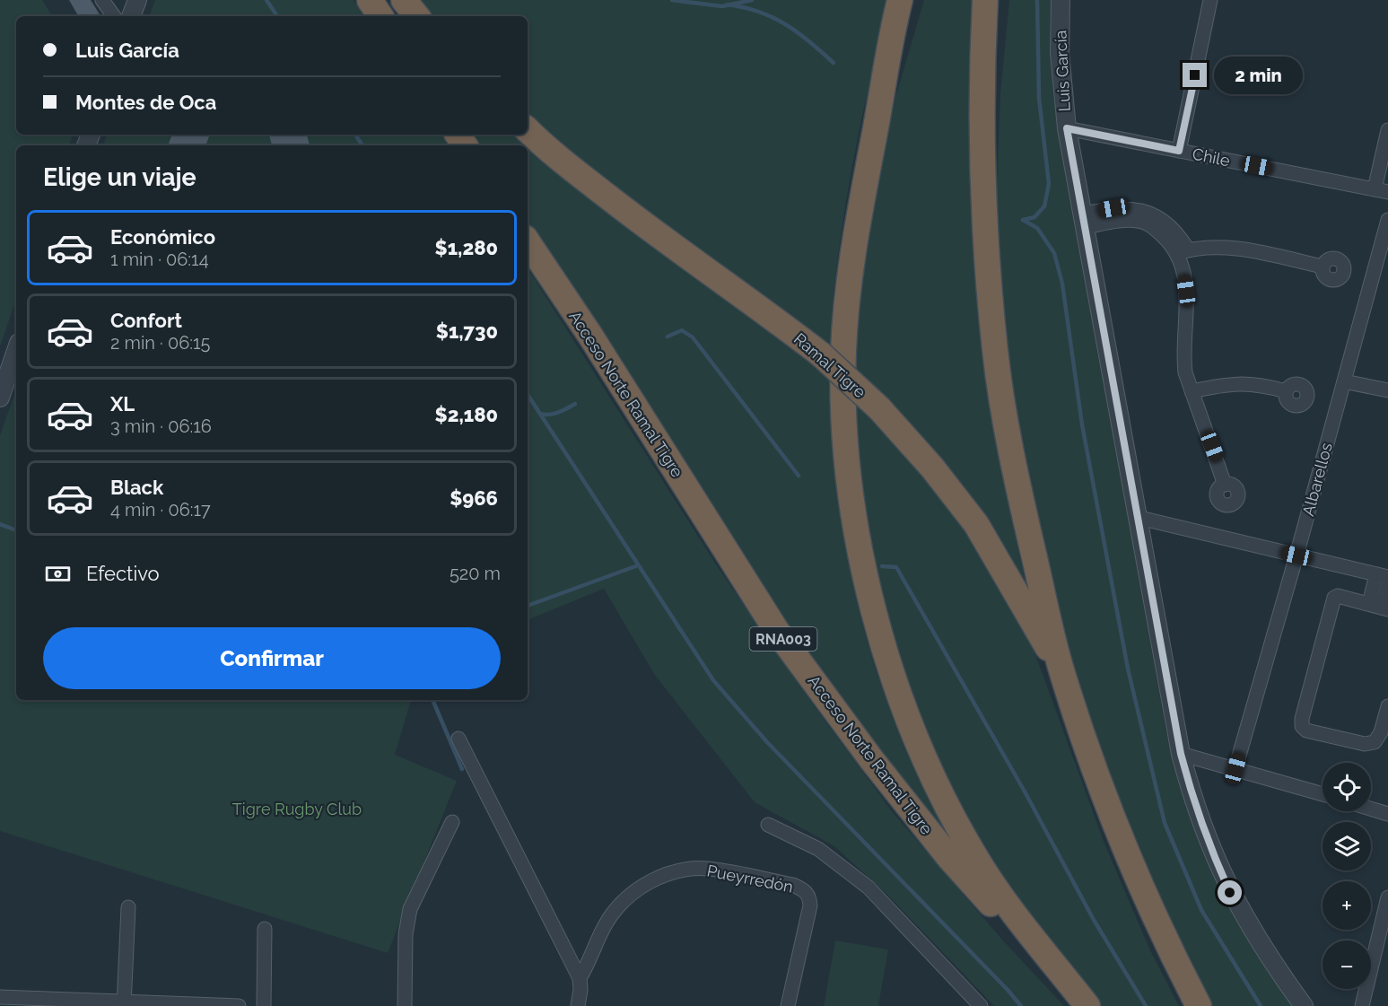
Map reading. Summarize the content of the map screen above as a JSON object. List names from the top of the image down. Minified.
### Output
{"streets":{"highway":["Ramal Tigre","Acceso Norte Ramal Tigre","RNA003"],"street":["Luis García","Chile","Albarellos","Pueyrredón"]},"crossings":[["Luis García","Chile"]],"parks":["Tigre Rugby Club"],"page":{"banner":["Luis García","Montes de Oca"],"bubble":"2 min","heading":"Elige un viaje","list":[{"name":"Económico","note":"1 min · 06:14","value":"$1,280"},{"name":"Confort","note":"2 min · 06:15","value":"$1,730"},{"name":"XL","note":"3 min · 06:16","value":"$2,180"},{"name":"Black","note":"4 min · 06:17","value":"$966"}],"pay":["Efectivo","520 m"],"buttons":"Confirmar","map_buttons":["+","−"]}}
